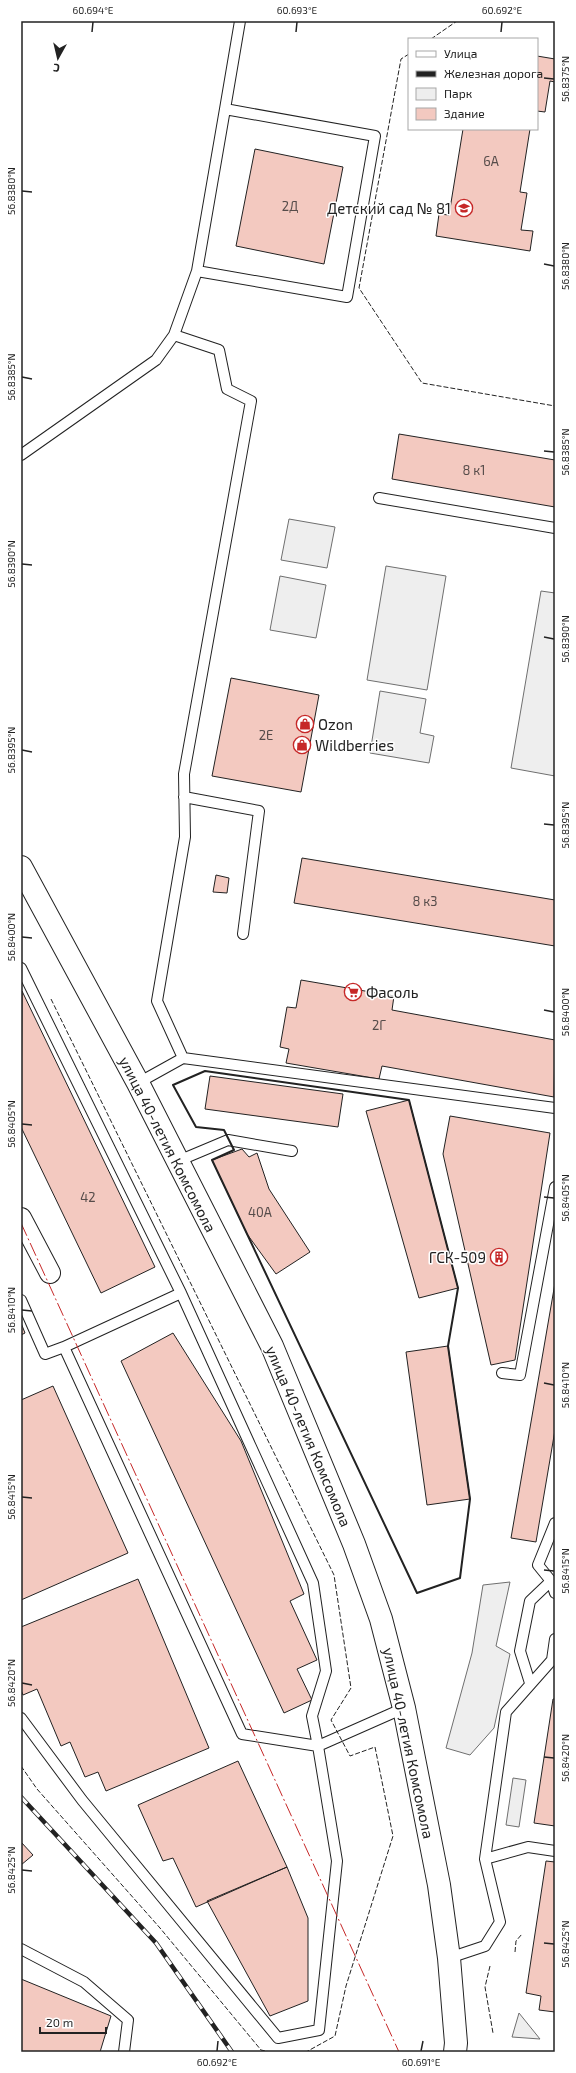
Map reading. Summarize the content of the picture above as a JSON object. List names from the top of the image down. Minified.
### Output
{"streets":{"main road":["улица 40-летия Комсомола"]},"places":{"school or university":["Детский сад № 81"],"shop":["Ozon","Wildberries"],"supermarket":["Фасоль"],"building":["ГСК-509"]},"house_numbers":["6А","2Д","8 к1","2Е","8 к3","2Г","42","40А"],"legend":["Улица","Железная дорога","Парк","Здание"],"scale_bar":"20 m","north":"bottom","coordinates":["60.694°E","60.693°E","60.692°E","56.8375°N","56.8380°N","56.8385°N","56.8390°N","56.8395°N","56.8400°N","56.8405°N","56.8410°N","56.8415°N","56.8420°N","56.8425°N","60.691°E"]}
